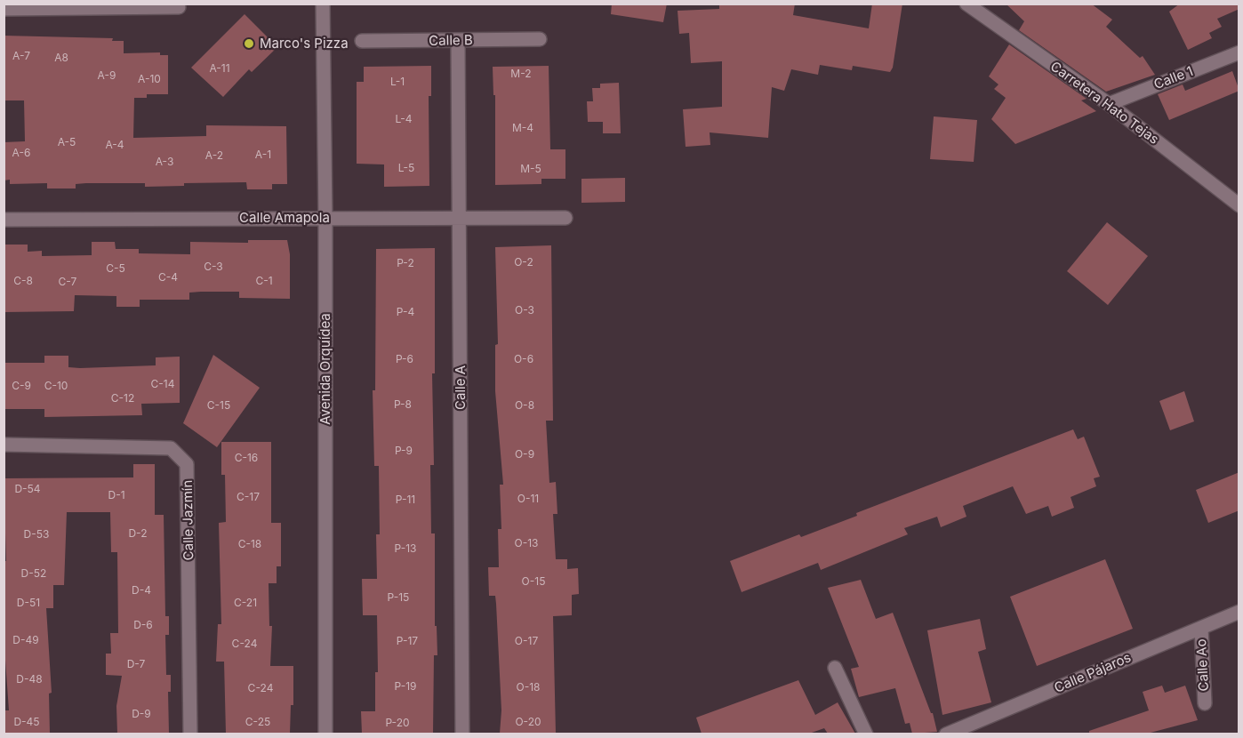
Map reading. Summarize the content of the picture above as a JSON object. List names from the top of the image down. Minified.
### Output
{"streets":{"street":["Calle B","Calle 1","Carretera Hato Tejas","Calle Amapola","Avenida Orquídea","Calle A","Calle Jazmín","Calle Ao","Calle Pájaros"]},"crossings":[["Calle B","Calle A"],["Calle 1","Carretera Hato Tejas"],["Calle Amapola","Avenida Orquídea"],["Calle Amapola","Calle A"],["Calle Ao","Calle Pájaros"]],"places":["Marco's Pizza"],"house_numbers":["A-7","A8","A-11","M-2","A-9","A-10","L-1","L-4","M-4","A-5","A-4","A-6","A-1","A-2","A-3","L-5","M-5","O-2","P-2","C-3","C-5","C-4","C-8","C-1","C-7","O-3","P-4","P-6","O-6","C-14","C-9","C-10","C-12","P-8","C-15","O-8","P-9","O-9","C-16","D-54","D-1","C-17","O-11","P-11","D-2","D-53","O-13","C-18","P-13","D-52","O-15","D-4","P-15","D-51","C-21","D-6","D-49","P-17","O-17","C-24","D-7","D-48","P-19","O-18","C-24","D-9","D-45","C-25","O-20","P-20"]}
